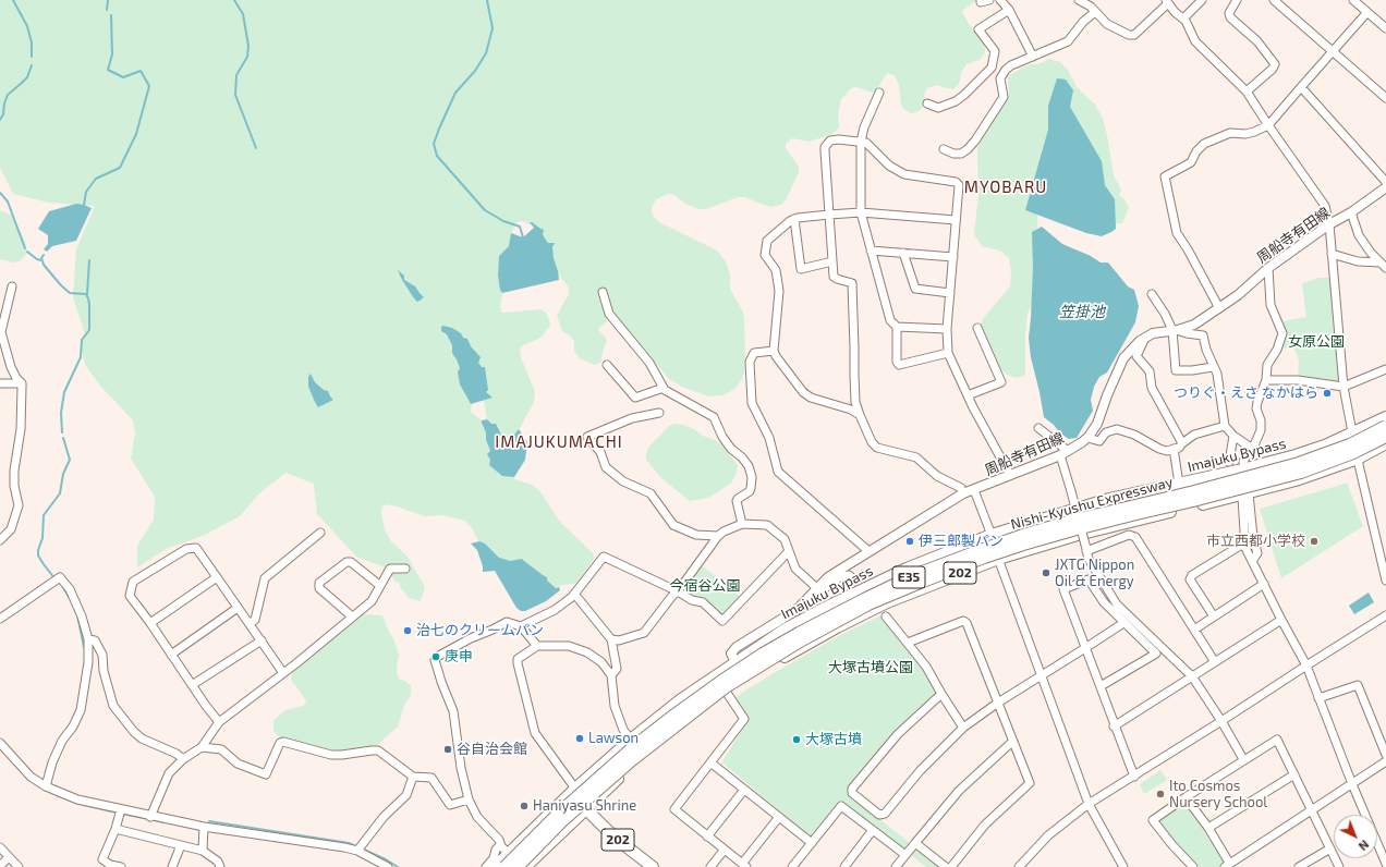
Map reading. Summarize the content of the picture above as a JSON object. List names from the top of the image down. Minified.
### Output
{"streets":{"highway":["Imajuku Bypass","Nishi-Kyushu Expressway","202","E35"],"main road":["周船寺有田線"]},"crossings":[["周船寺有田線","Imajuku Bypass"],["Imajuku Bypass","202"]],"districts":["MYOBARU","IMAJUKUMACHI"],"water":["笠掛池"],"parks":["女原公園","今宿谷公園","大塚古墳公園"],"places":["つりぐ・えさ なかはら","伊三郎製パン","市立西都小学校","JXTG Nippon Oil & Energy","治七のクリームパン","庚申","Lawson","大塚古墳","谷自治会館","Ito Cosmos Nursery School","Haniyasu Shrine"],"north":"bottom right"}
